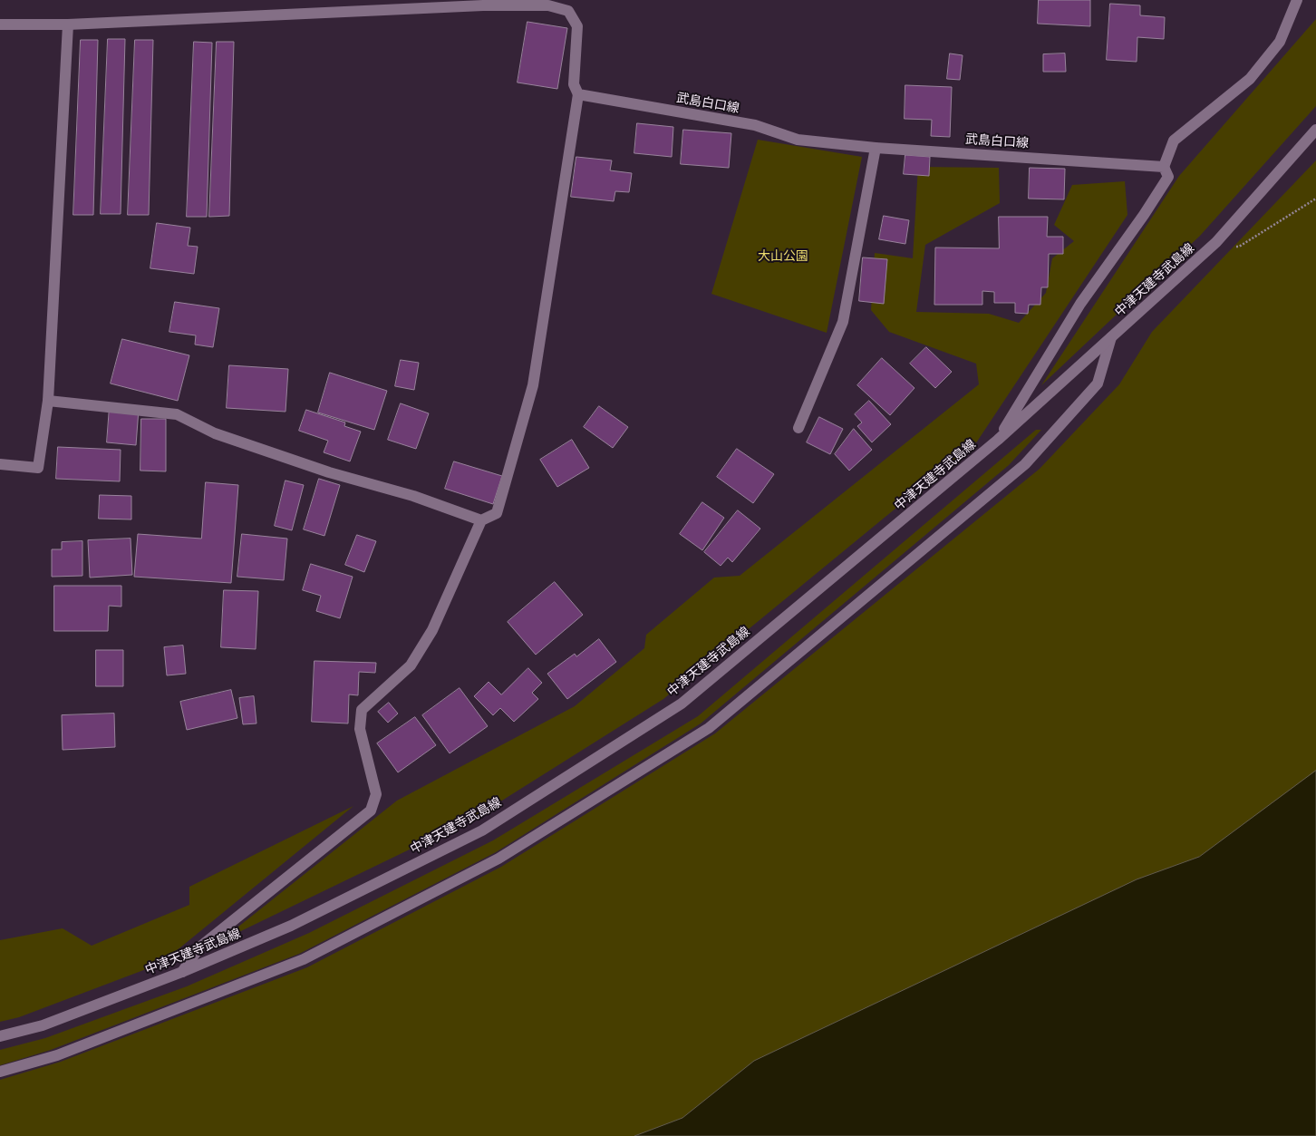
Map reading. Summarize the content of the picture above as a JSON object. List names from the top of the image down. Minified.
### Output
{"streets":{"main road":["武島白口線","中津天建寺武島線"]},"parks":["大山公園"]}
